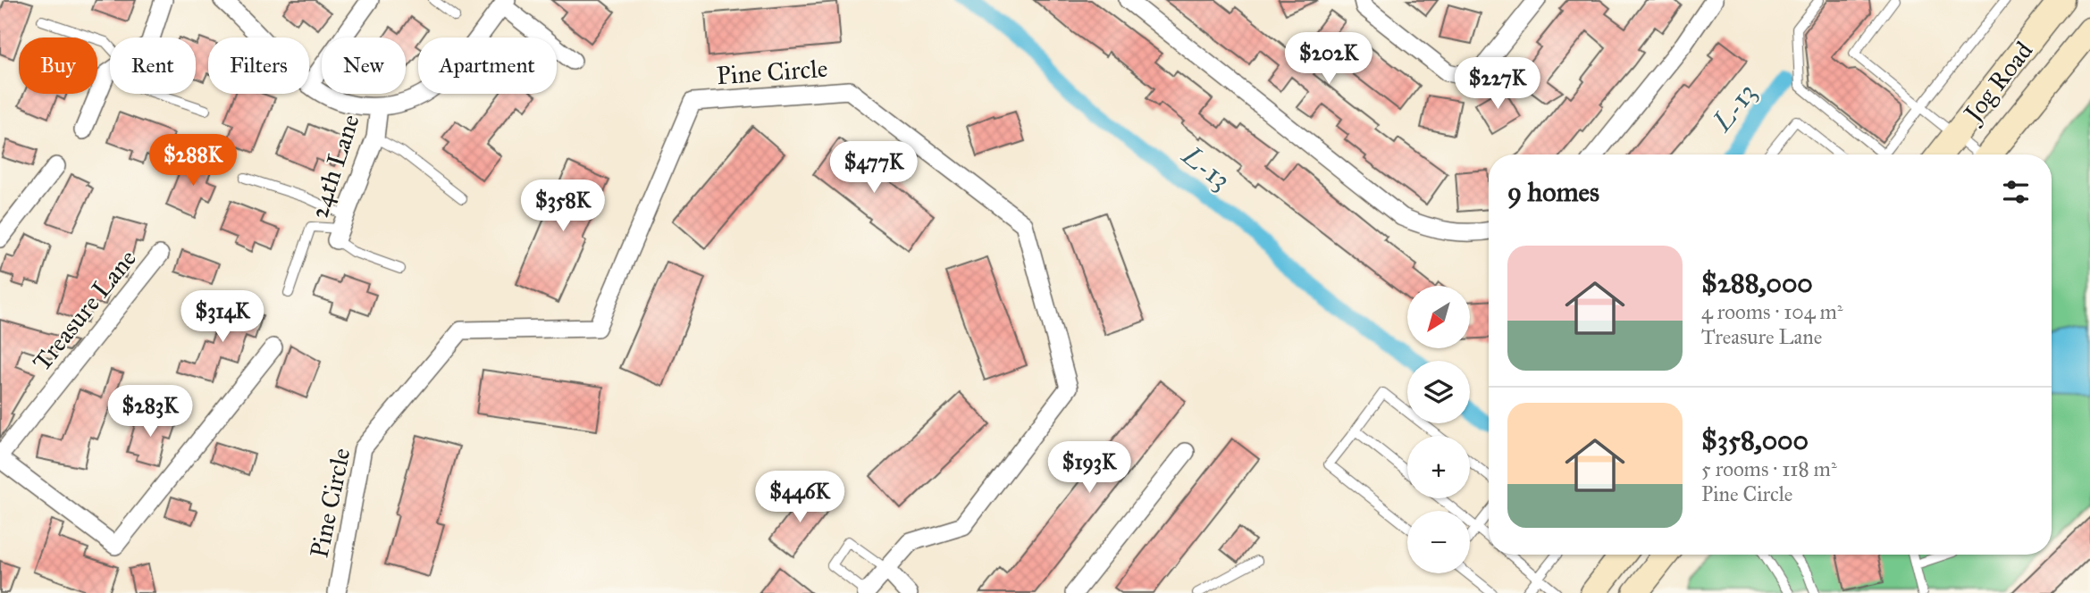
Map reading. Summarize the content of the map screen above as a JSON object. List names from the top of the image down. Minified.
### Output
{"streets":{"main road":["Jog Road"],"street":["Pine Circle","24th Lane","Treasure Lane"]},"water":["L-13"],"north":"bottom left","page":{"price":["$202K","$227K","$288K","$477K","$358K","$314K","$283K","$193K","$446K"],"chip":["Buy","Rent","Filters","New","Apartment"],"heading":"9 homes","list":[{"name":"$288,000","note":"4 rooms · 104 m² · Treasure Lane"},{"name":"$358,000","note":"5 rooms · 118 m² · Pine Circle"}],"map_buttons":["+","−"]}}
